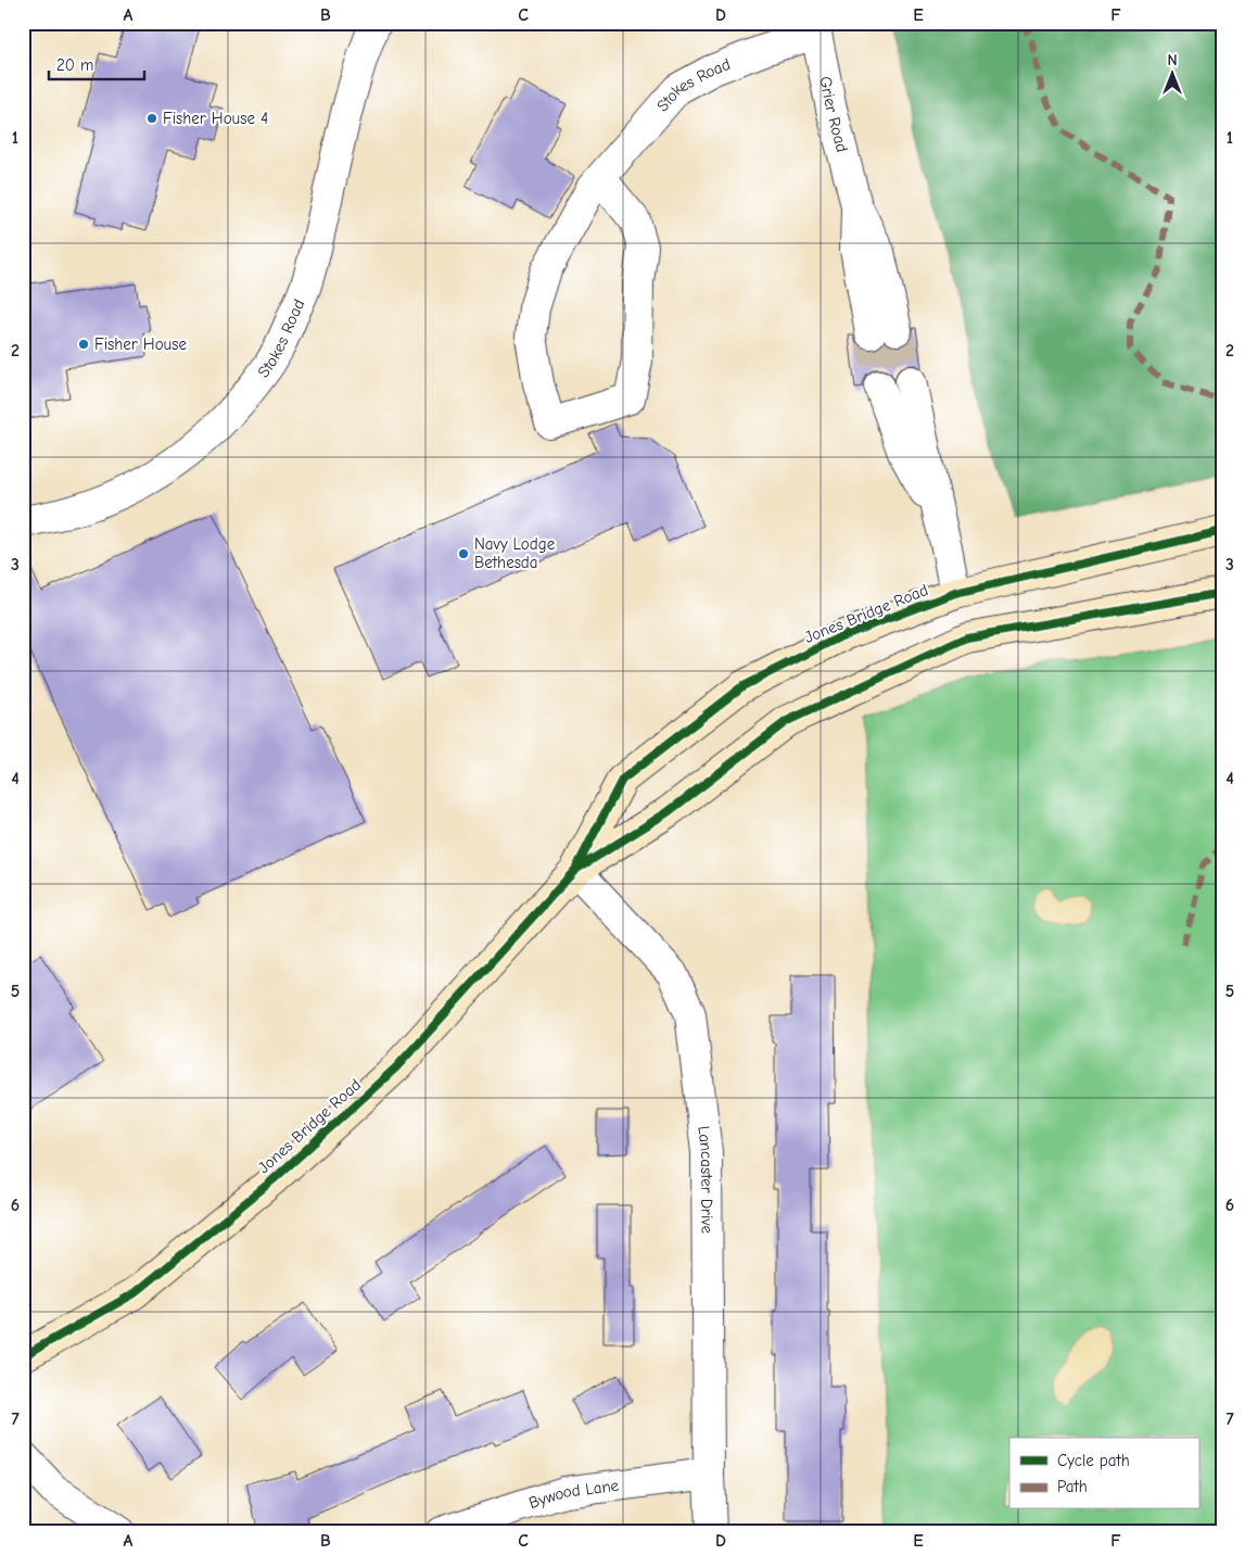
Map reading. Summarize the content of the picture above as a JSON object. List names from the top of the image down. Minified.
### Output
{"streets":{"main road":["Jones Bridge Road"],"street":["Stokes Road","Grier Road","Lancaster Drive","Bywood Lane"]},"crossings":[["Stokes Road","Grier Road"],["Jones Bridge Road","Lancaster Drive"],["Lancaster Drive","Bywood Lane"]],"places":["Fisher House 4","Fisher House","Navy Lodge Bethesda"],"legend":["Cycle path","Path"],"scale_bar":"20 m","north":"top","grid":{"columns":["A","B","C","D","E","F"],"rows":["1","2","3","4","5","6","7"]}}
